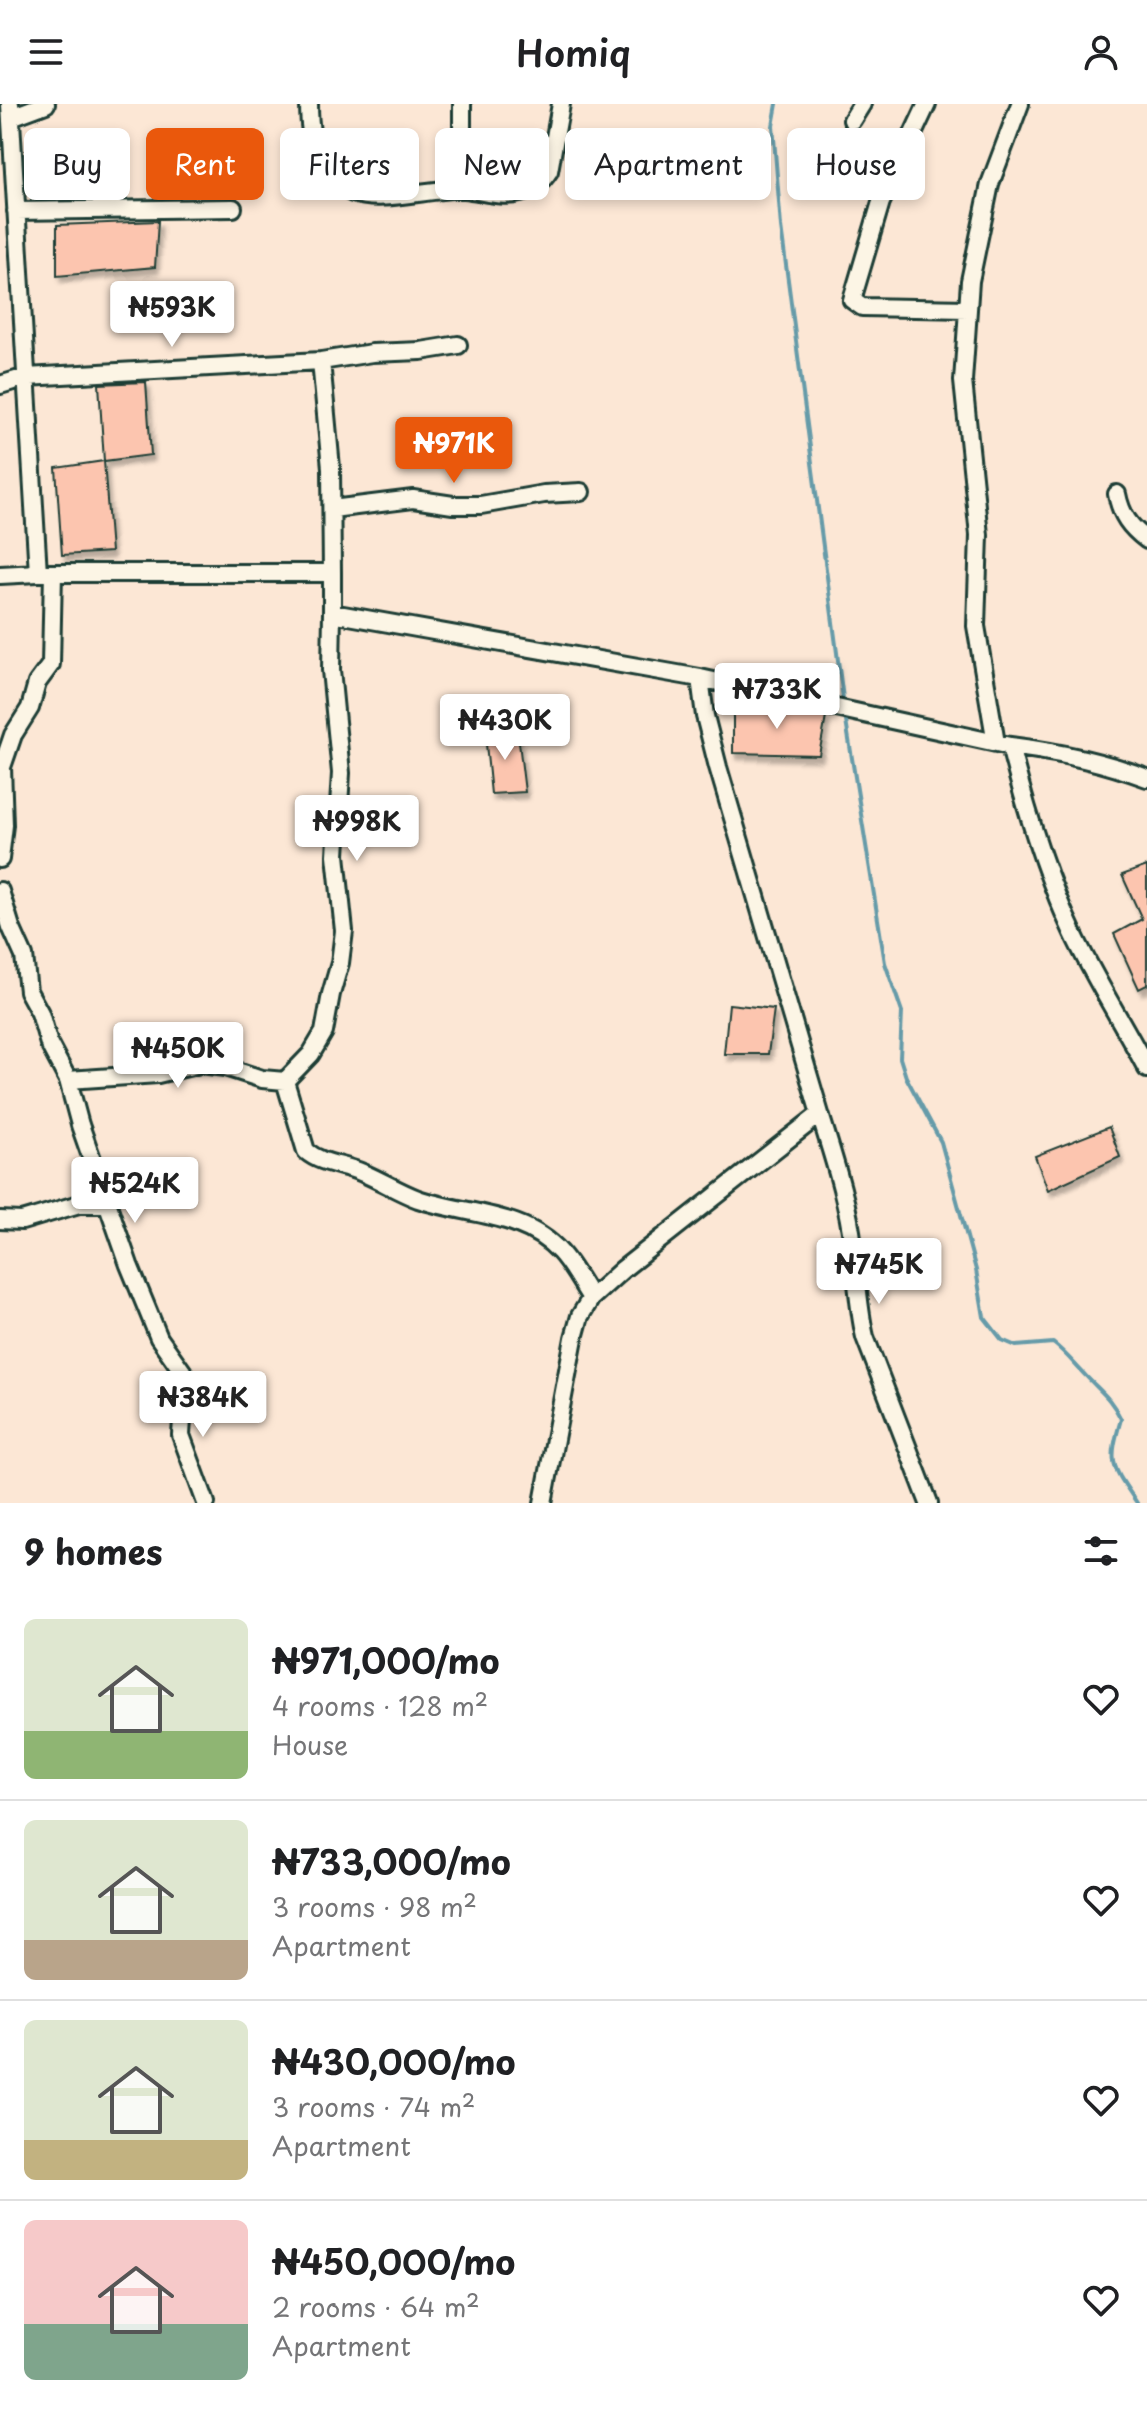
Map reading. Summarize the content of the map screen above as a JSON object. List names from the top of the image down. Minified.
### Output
{"page":{"header":"Homiq","chip":["Buy","Rent","Filters","New","Apartment","House"],"price":["₦593K","₦971K","₦733K","₦430K","₦998K","₦450K","₦524K","₦745K","₦384K"],"heading":"9 homes","list":[{"name":"₦971,000/mo","note":"4 rooms · 128 m² · House"},{"name":"₦733,000/mo","note":"3 rooms · 98 m² · Apartment"},{"name":"₦430,000/mo","note":"3 rooms · 74 m² · Apartment"},{"name":"₦450,000/mo","note":"2 rooms · 64 m² · Apartment"}]}}
